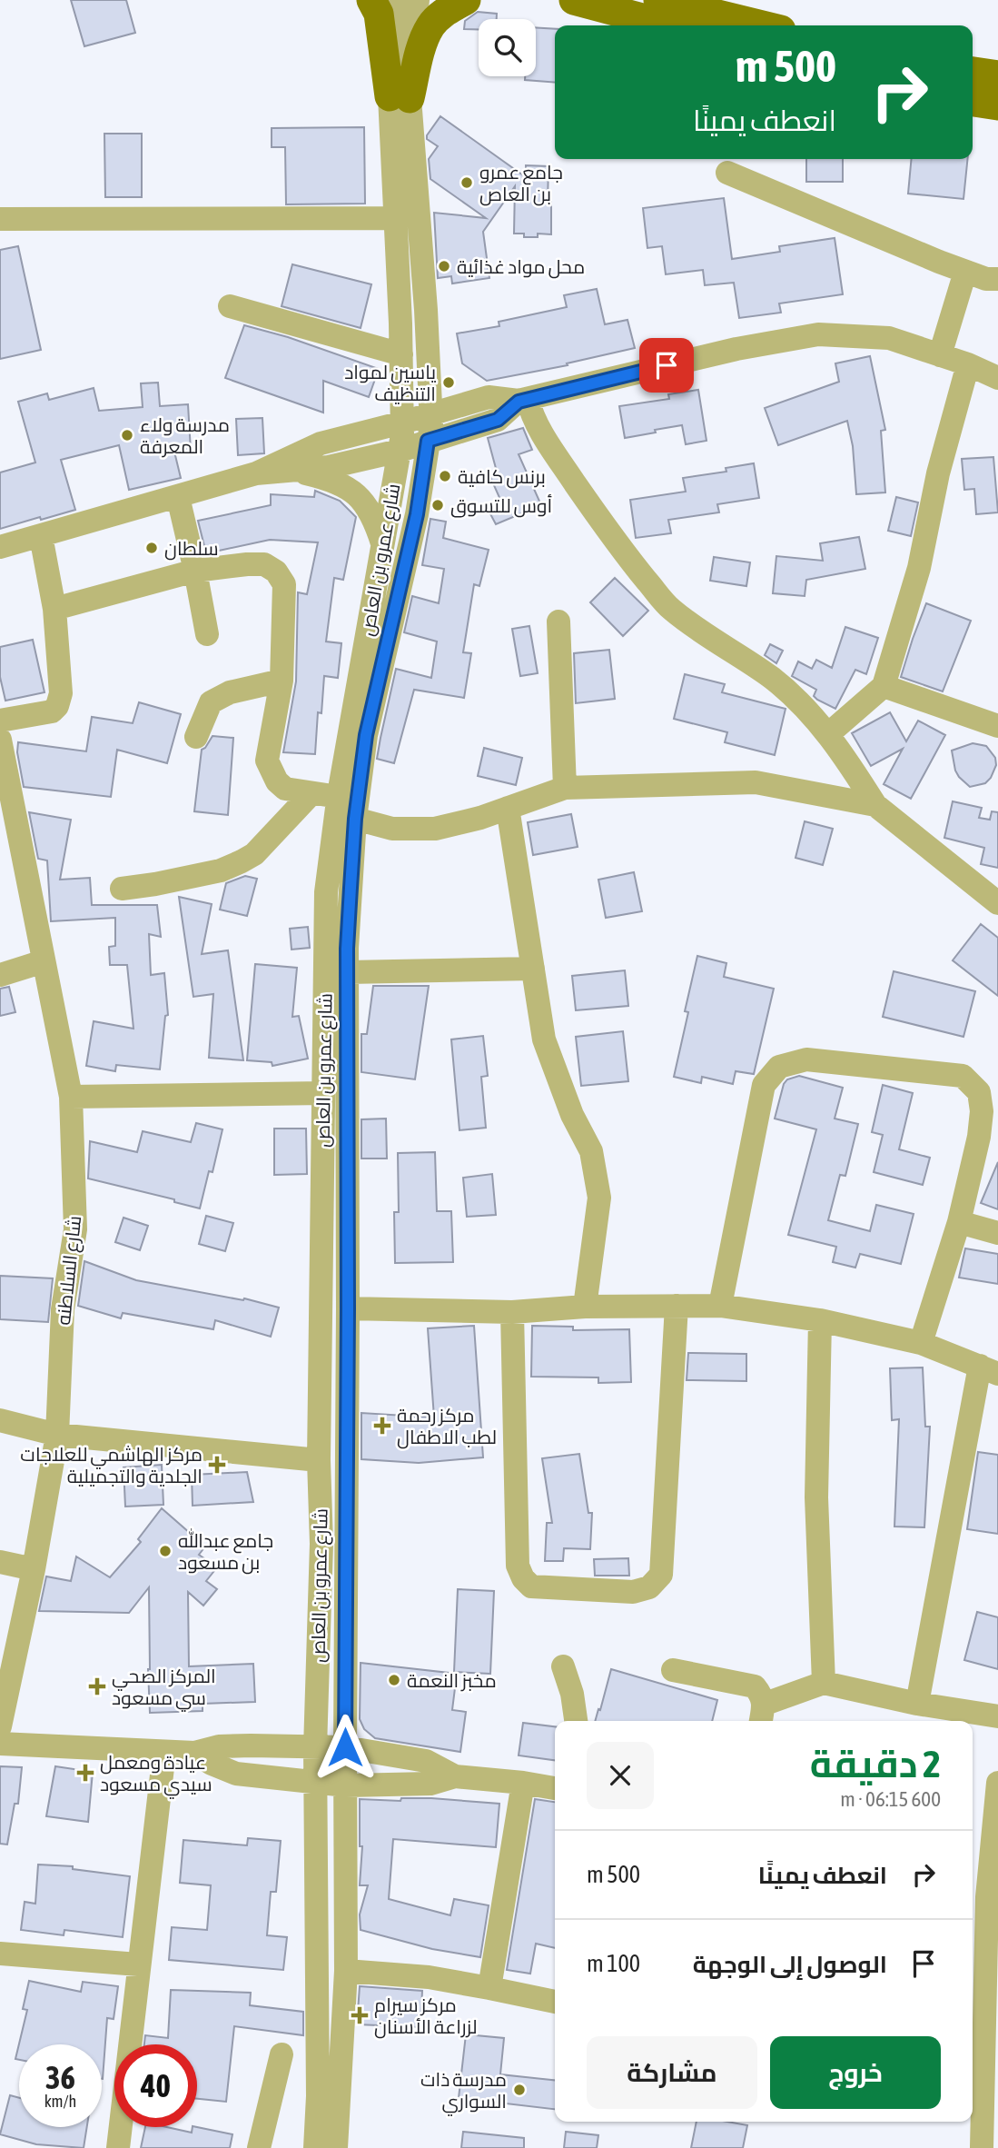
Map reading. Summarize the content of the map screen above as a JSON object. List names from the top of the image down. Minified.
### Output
{"streets":{"street":["شارع عمرو بن العاص","شارع السلاطنه"]},"places":{"other":["جامع عمرو بن العاص","محل مواد غذائية","ياسين لمواد التنظيف","مدرسة ولاء المعرفة","برنس كافية","أوس للتسوق","سلطان","جامع عبدالله بن مسعود","مخبز النعمة","مدرسة ذات السواري"],"health":["مركز رحمة لطب الاطفال","مركز الهاشمي للعلاجات الجلدية والتجميلية","المركز الصحي سي مسعود","عيادة ومعمل سيدي مسعود","مركز سيرام لزراعة الأسنان"]},"page":{"turn":["500 m","انعطف يمينًا"],"heading":["2 دقيقة","600 m · 06:15"],"list":[{"name":"انعطف يمينًا","value":"500 m"},{"name":"الوصول إلى الوجهة","value":"100 m"}],"buttons":["خروج","مشاركة"],"speed":"36 km/h","limit":"40"}}
